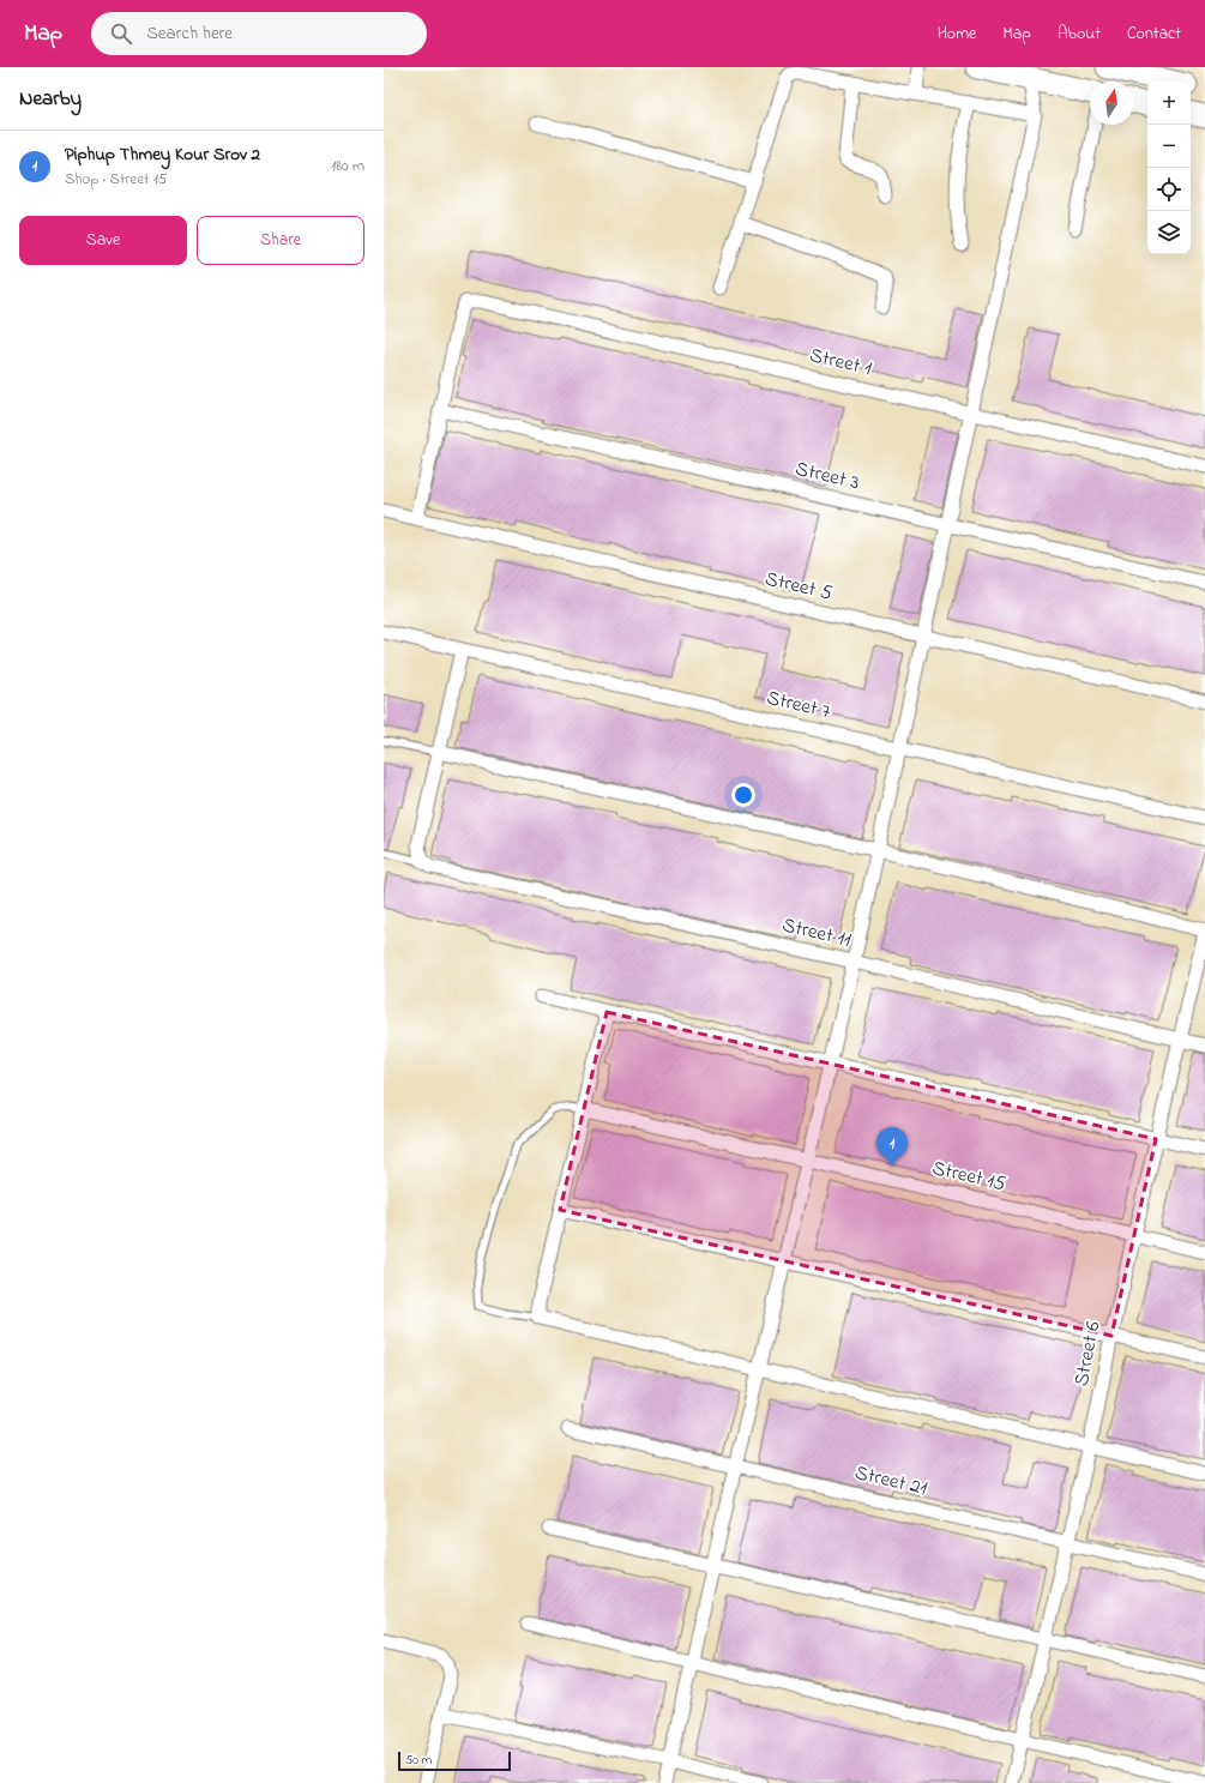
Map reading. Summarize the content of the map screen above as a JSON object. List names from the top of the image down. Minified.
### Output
{"streets":{"street":["Street 1","Street 3","Street 5","Street 7","Street 11","Street 15","Street 6","Street 21"]},"crossings":[["Street 1","Street 3"],["Street 11","Street 6"],["Street 15","Street 6"],["Street 6","Street 21"]],"scale_bar":"50 m","north":"top","page":{"header":"Map","search":"Search here","nav":["Home","Map","About","Contact"],"heading":"Nearby","map_buttons":["+","−"],"list":[{"mark":"1","name":"Piphup Thmey Kour Srov 2","note":"Shop · Street 15","value":"180 m"}],"buttons":["Save","Share"],"pins":"1","scale":"50 m"}}
